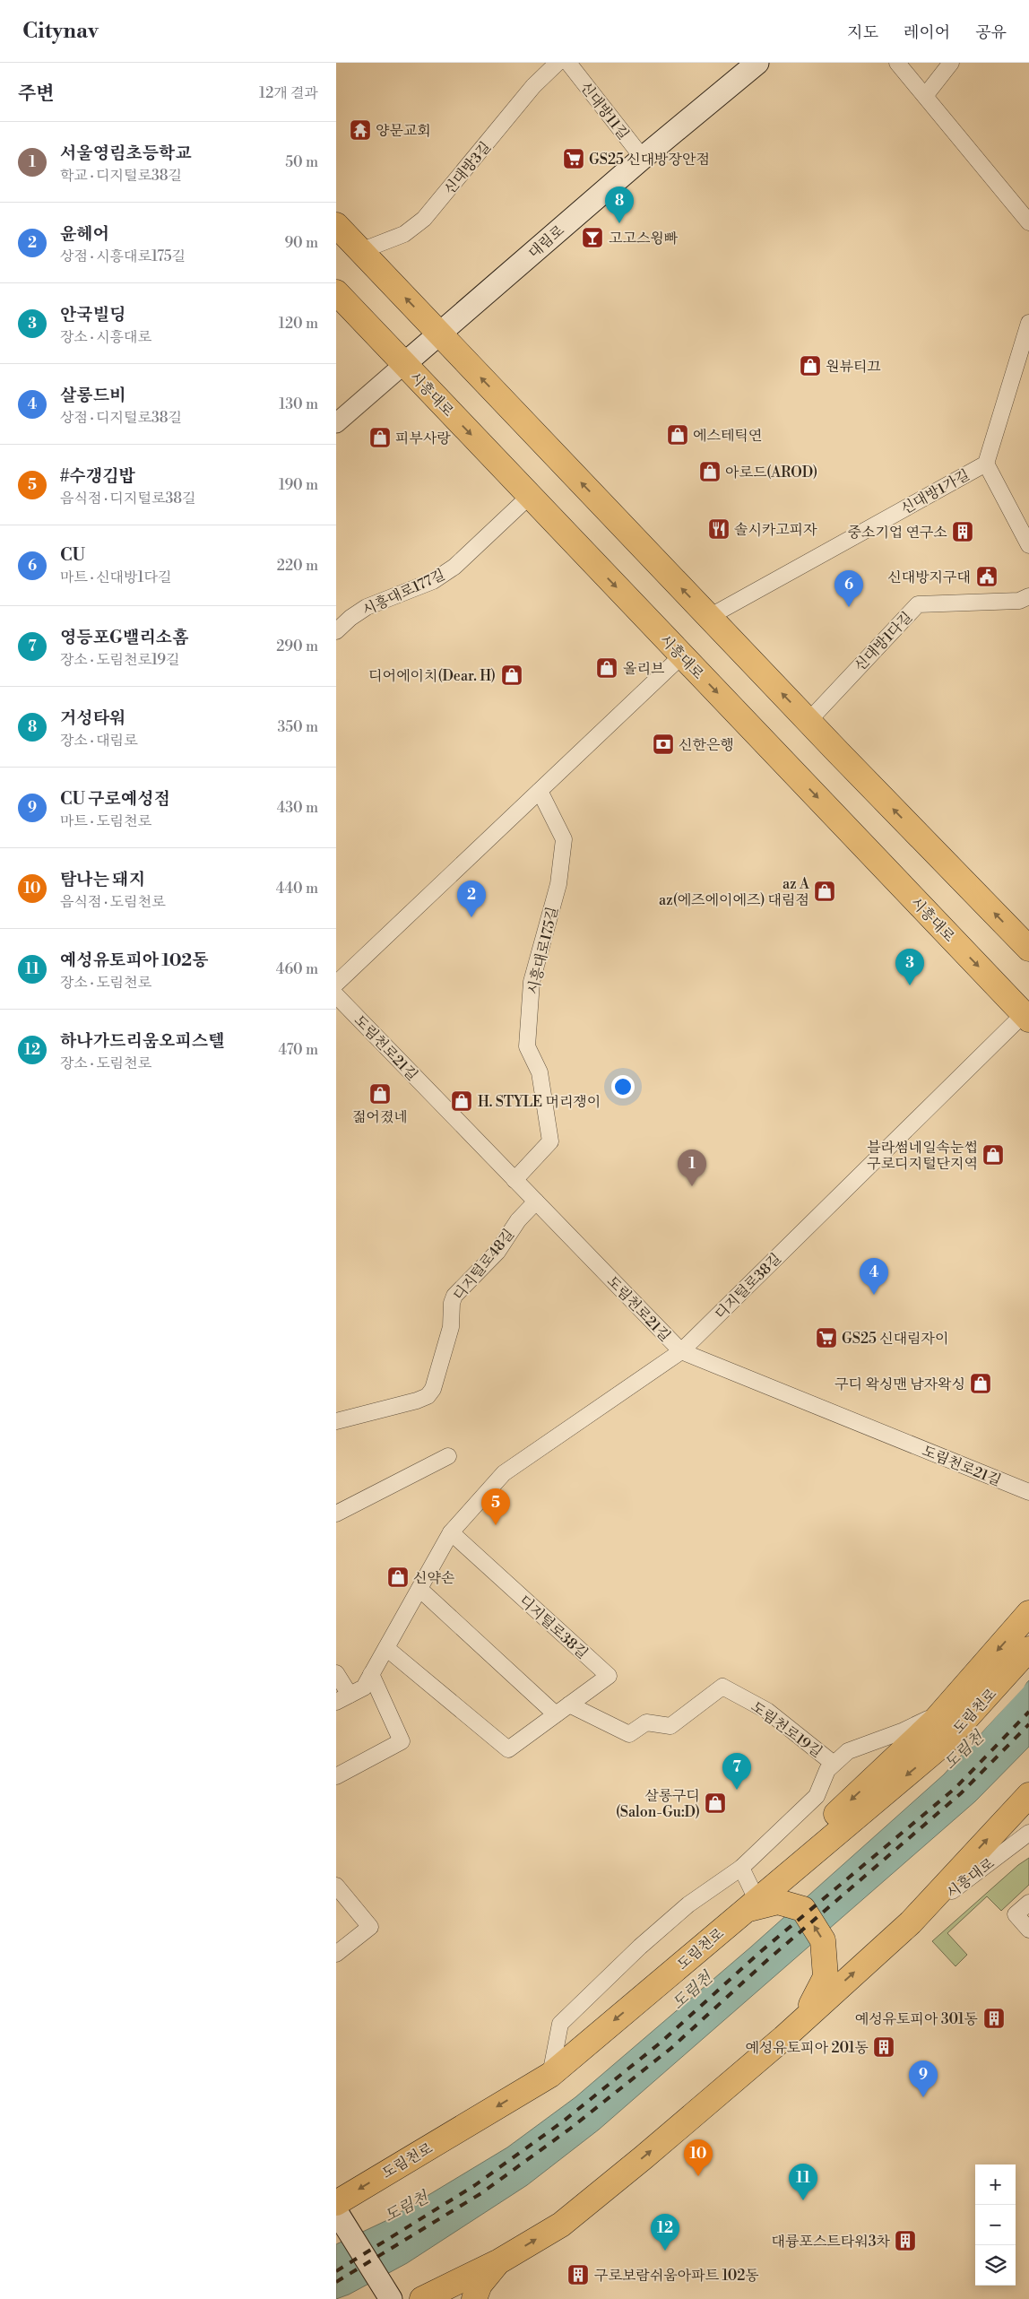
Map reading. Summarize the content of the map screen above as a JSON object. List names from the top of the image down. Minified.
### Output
{"streets":{"main road":["대림로","시흥대로","도림천로"],"street":["신대방11길","신대방3길","신대방1가길","시흥대로177길","신대방1다길","시흥대로175길","도림천로21길","디지털로48길","디지털로38길","도림천로19길"]},"crossings":[["신대방11길","대림로"],["대림로","시흥대로"],["시흥대로","시흥대로177길"],["시흥대로","디지털로38길"],["시흥대로175길","도림천로21길"],["도림천로21길","디지털로48길"],["도림천로21길","디지털로38길"],["디지털로38길","도림천로19길"],["도림천로","도림천로19길"]],"water":["도림천"],"places":{"temple":["양문교회"],"supermarket":["GS25 신대방장안점","GS25 신대림자이"],"bar":["고고스윙빠"],"shop":["원뷰티끄","에스테틱연","피부사랑","아로드(AROD)","올리브","디어에이치(Dear. H)","az A az(에즈에이에즈) 대림점","젊어졌네","H. STYLE 머리쟁이","블라썸네일속눈썹 구로디지털단지역","구디 왁싱맨 남자왁싱","신약손","살롱구디 (Salon-Gu:D)"],"restaurant":["솔시카고피자"],"building":["중소기업 연구소","예성유토피아 301동","예성유토피아 201동","대륭포스트타워3차","구로보람쉬움아파트 102동"],"public building":["신대방지구대"],"bank":["신한은행"]},"page":{"header":"Citynav","nav":["지도","레이어","공유"],"heading":["주변","12개 결과"],"list":[{"mark":"1","name":"서울영림초등학교","note":"학교 · 디지털로38길","value":"50 m"},{"mark":"2","name":"윤헤어","note":"상점 · 시흥대로175길","value":"90 m"},{"mark":"3","name":"안국빌딩","note":"장소 · 시흥대로","value":"120 m"},{"mark":"4","name":"살롱드비","note":"상점 · 디지털로38길","value":"130 m"},{"mark":"5","name":"#수갱김밥","note":"음식점 · 디지털로38길","value":"190 m"},{"mark":"6","name":"CU","note":"마트 · 신대방1다길","value":"220 m"},{"mark":"7","name":"영등포G밸리소홈","note":"장소 · 도림천로19길","value":"290 m"},{"mark":"8","name":"거성타워","note":"장소 · 대림로","value":"350 m"},{"mark":"9","name":"CU 구로예성점","note":"마트 · 도림천로","value":"430 m"},{"mark":"10","name":"탐나는 돼지","note":"음식점 · 도림천로","value":"440 m"},{"mark":"11","name":"예성유토피아 102동","note":"장소 · 도림천로","value":"460 m"},{"mark":"12","name":"하나가드리움오피스텔","note":"장소 · 도림천로","value":"470 m"}],"pins":["8","6","2","3","1","4","5","7","9","10","11","12"],"map_buttons":["+","−"]}}
